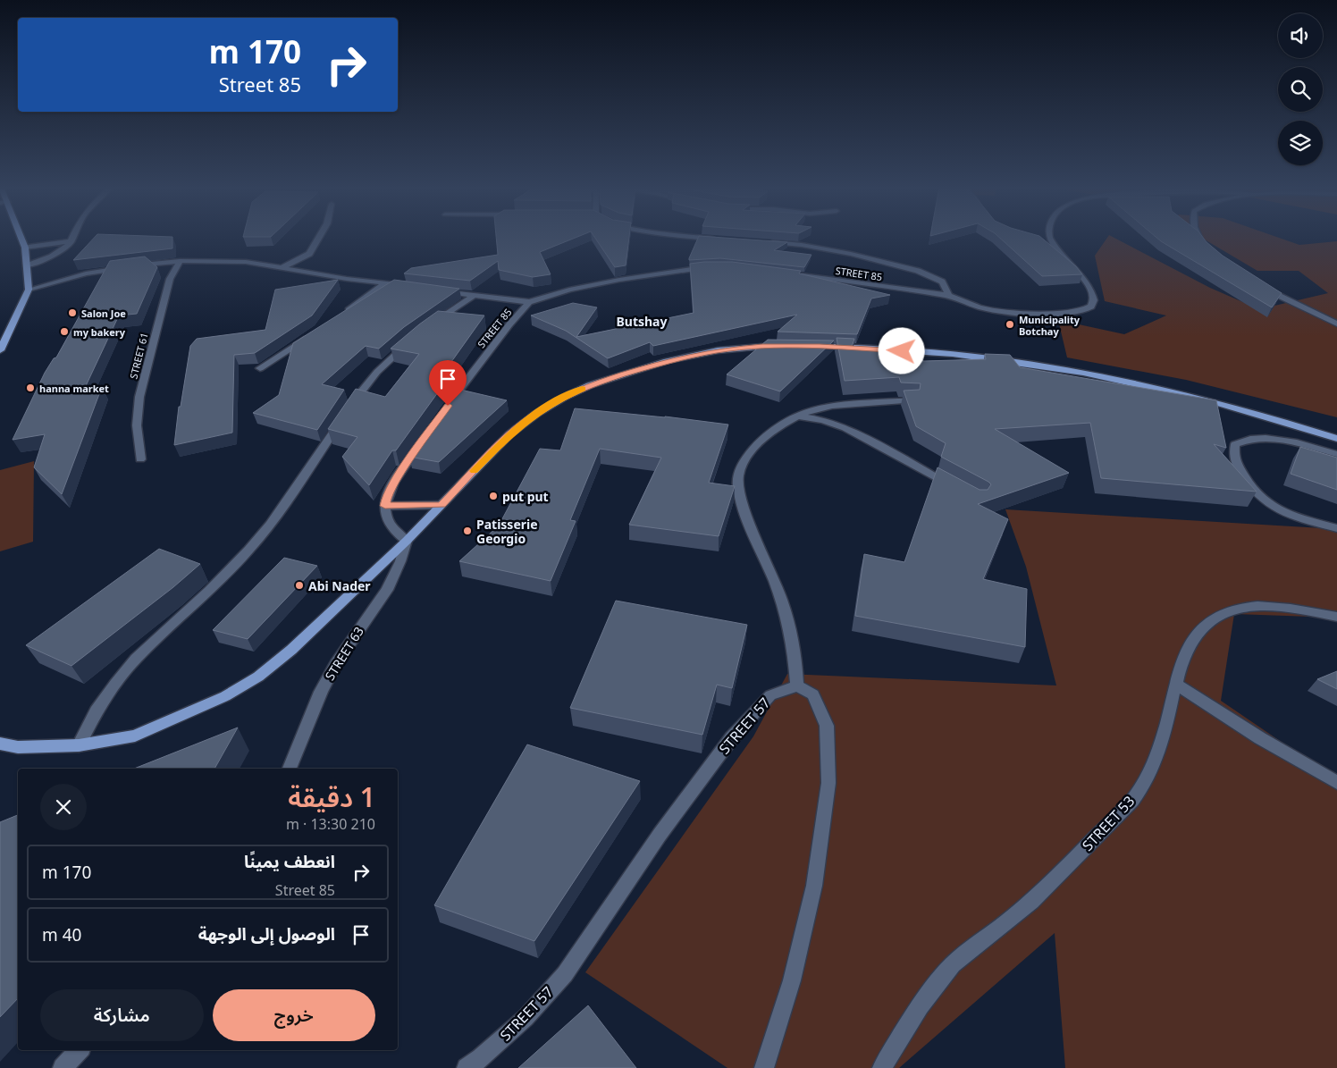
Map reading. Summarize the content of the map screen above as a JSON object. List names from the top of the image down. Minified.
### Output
{"streets":{"street":["STREET 85","STREET 61","STREET 63","STREET 57","STREET 53"]},"districts":["Butshay"],"places":["Salon Joe","Municipality Botchay","my bakery","hanna market","put put","Patisserie Georgio","Abi Nader"],"page":{"turn":["170 m","Street 85"],"heading":["1 دقيقة","210 m · 13:30"],"list":[{"name":"انعطف يمينًا","note":"Street 85","value":"170 m"},{"name":"الوصول إلى الوجهة","value":"40 m"}],"buttons":["خروج","مشاركة"]}}
